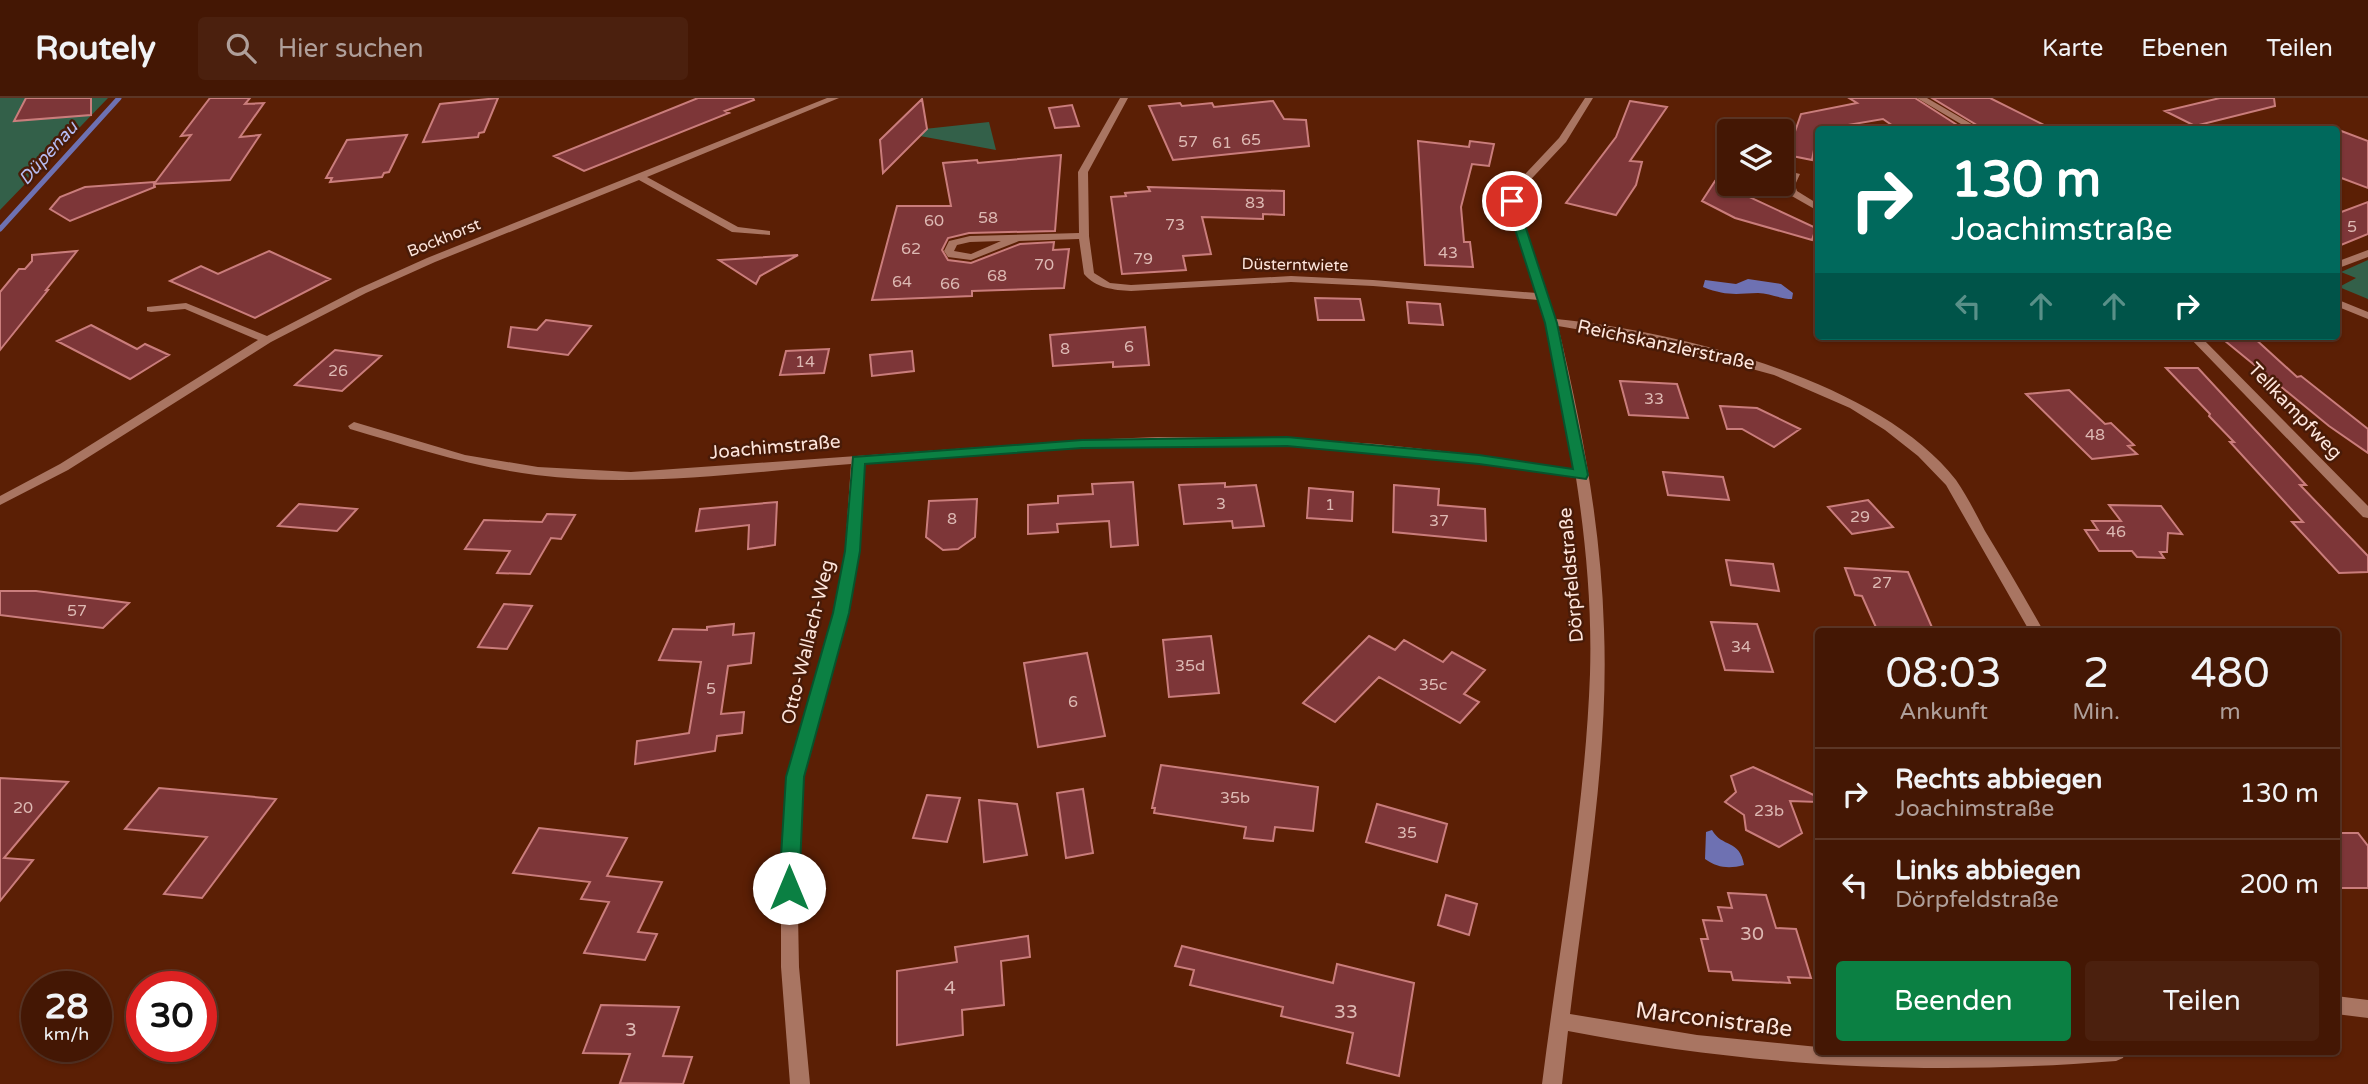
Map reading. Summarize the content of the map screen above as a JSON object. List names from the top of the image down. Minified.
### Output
{"streets":{"street":["Bockhorst","Düsterntwiete","Reichskanzlerstraße","Tellkampfweg","Joachimstraße","Dörpfeldstraße","Otto-Wallach-Weg","Marconistraße"]},"crossings":[["Düsterntwiete","Dörpfeldstraße"],["Reichskanzlerstraße","Dörpfeldstraße"],["Joachimstraße","Dörpfeldstraße"],["Joachimstraße","Otto-Wallach-Weg"],["Dörpfeldstraße","Marconistraße"]],"water":["Düpenau"],"house_numbers":["65","57","61","83","58","60","73","5","62","43","79","70","68","64","66","6","8","14","26","33","48","3","1","29","8","37","46","27","57","34","35d","35c","5","6","35b","20","23b","35","30","4","33","3"],"page":{"header":"Routely","search":"Hier suchen","nav":["Karte","Ebenen","Teilen"],"turn":["130 m","Joachimstraße"],"eta":["08:03","Ankunft","2","Min.","480","m"],"list":[{"name":"Rechts abbiegen","note":"Joachimstraße","value":"130 m"},{"name":"Links abbiegen","note":"Dörpfeldstraße","value":"200 m"}],"buttons":["Beenden","Teilen"],"speed":"28 km/h","limit":"30"}}
